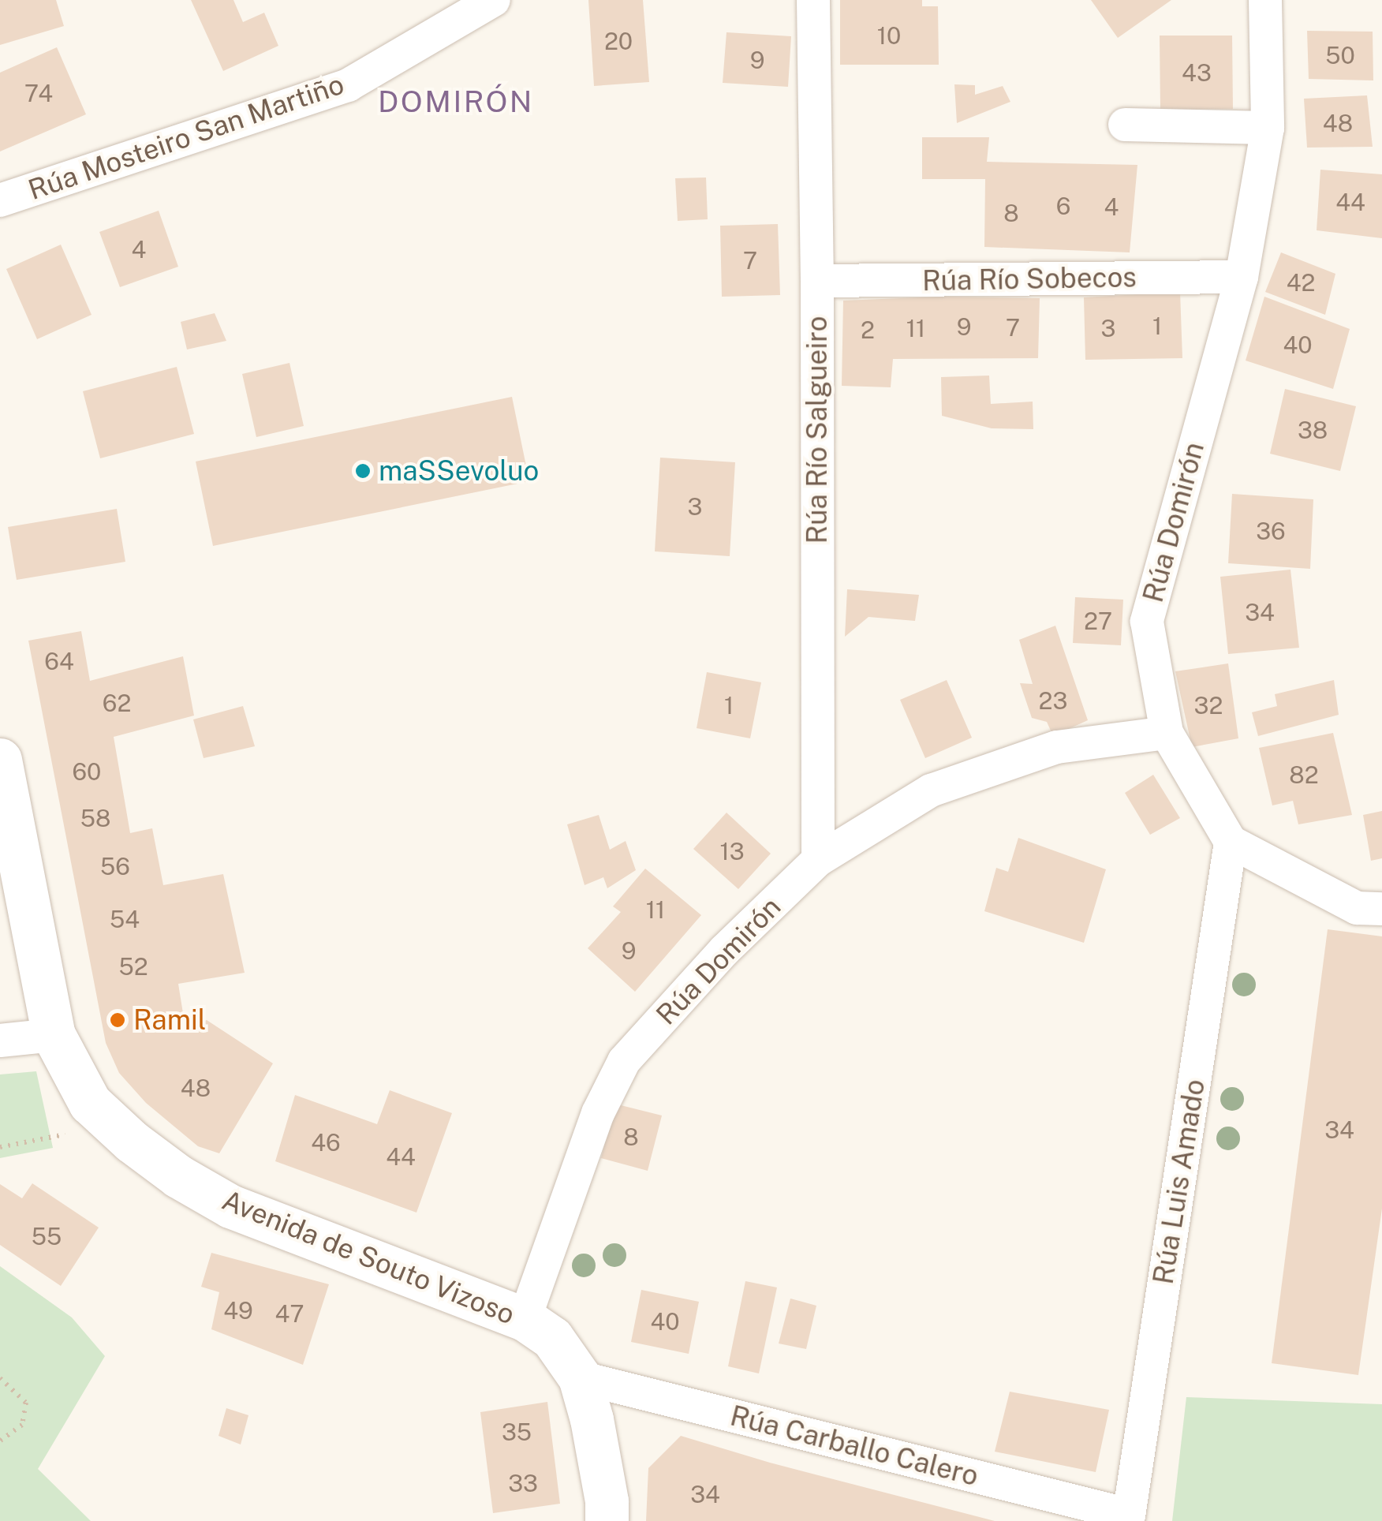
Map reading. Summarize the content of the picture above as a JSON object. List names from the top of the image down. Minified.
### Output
{"streets":{"street":["Rúa Mosteiro San Martiño","Rúa Río Sobecos","Rúa Río Salgueiro","Rúa Domirón","Rúa Luis Amado","Avenida de Souto Vizoso","Rúa Carballo Calero"]},"crossings":[["Rúa Río Sobecos","Rúa Río Salgueiro"],["Rúa Río Sobecos","Rúa Domirón"],["Rúa Río Salgueiro","Rúa Domirón"],["Rúa Domirón","Avenida de Souto Vizoso"],["Rúa Luis Amado","Rúa Carballo Calero"],["Avenida de Souto Vizoso","Rúa Carballo Calero"]],"districts":["DOMIRÓN"],"places":["maSSevoluo","Ramil"],"house_numbers":["10","20","50","9","43","74","48","44","6","4","8","4","7","42","1","9","7","11","3","2","40","38","3","36","34","27","64","23","62","1","32","60","82","58","13","56","11","54","9","52","48","34","8","46","44","55","49","47","40","35","33","34"]}
